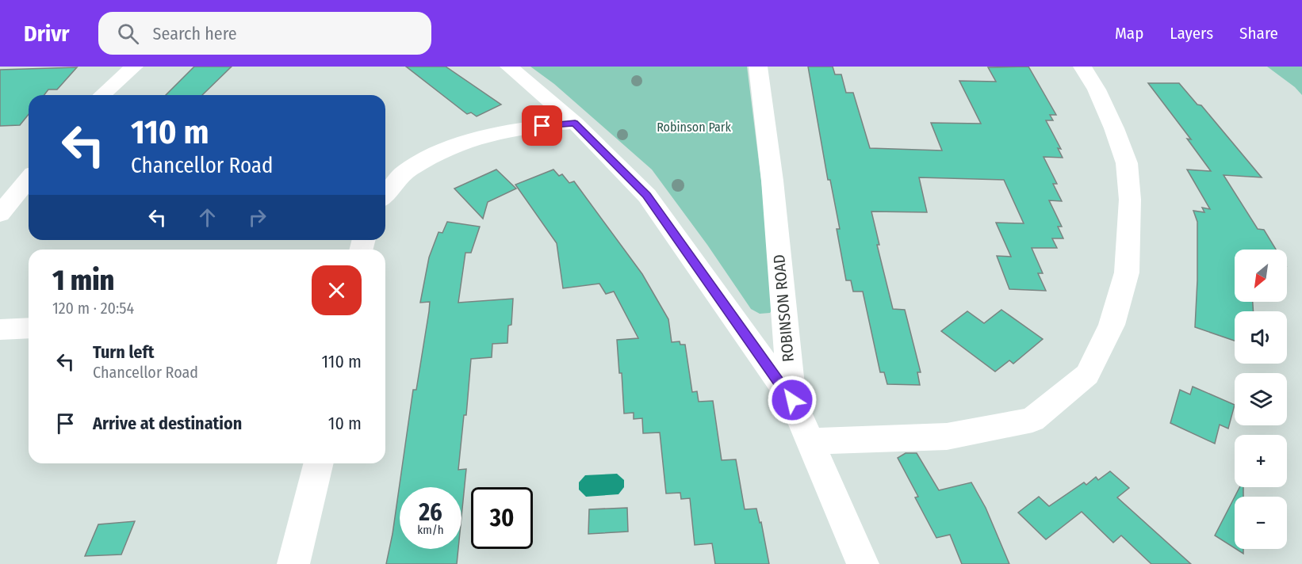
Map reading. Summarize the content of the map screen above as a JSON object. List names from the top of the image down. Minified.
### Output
{"streets":{"street":["ROBINSON ROAD"]},"parks":["Robinson Park"],"north":"bottom left","page":{"header":"Drivr","search":"Search here","nav":["Map","Layers","Share"],"turn":["110 m","Chancellor Road"],"map_buttons":["+","−"],"heading":["1 min","120 m · 20:54"],"list":[{"name":"Turn left","note":"Chancellor Road","value":"110 m"},{"name":"Arrive at destination","value":"10 m"}],"speed":"26 km/h","limit":"30"}}
